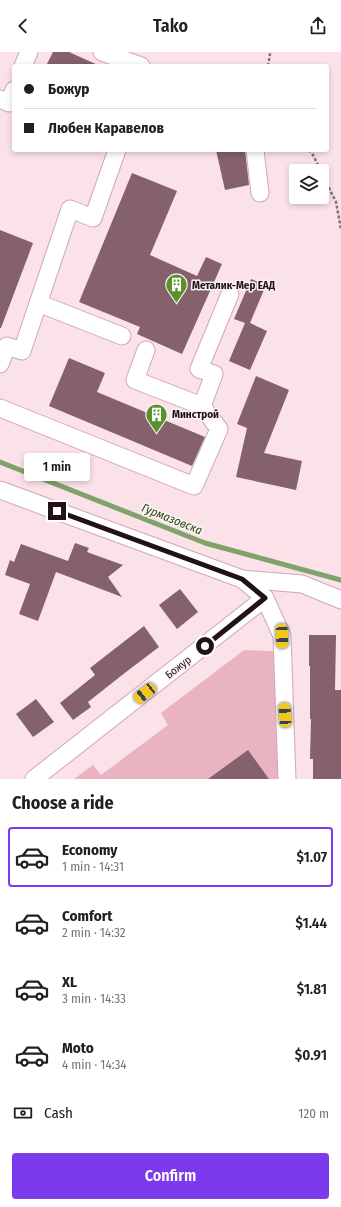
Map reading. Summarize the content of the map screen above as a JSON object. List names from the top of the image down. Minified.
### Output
{"streets":{"street":["Божур"]},"water":["Гурмазовска"],"places":{"building":["Металик-Мер ЕАД","Минстрой"]},"page":{"header":"Tako","banner":["Божур","Любен Каравелов"],"bubble":"1 min","heading":"Choose a ride","list":[{"name":"Economy","note":"1 min · 14:31","value":"$1.07"},{"name":"Comfort","note":"2 min · 14:32","value":"$1.44"},{"name":"XL","note":"3 min · 14:33","value":"$1.81"},{"name":"Moto","note":"4 min · 14:34","value":"$0.91"}],"pay":["Cash","120 m"],"buttons":"Confirm"}}
